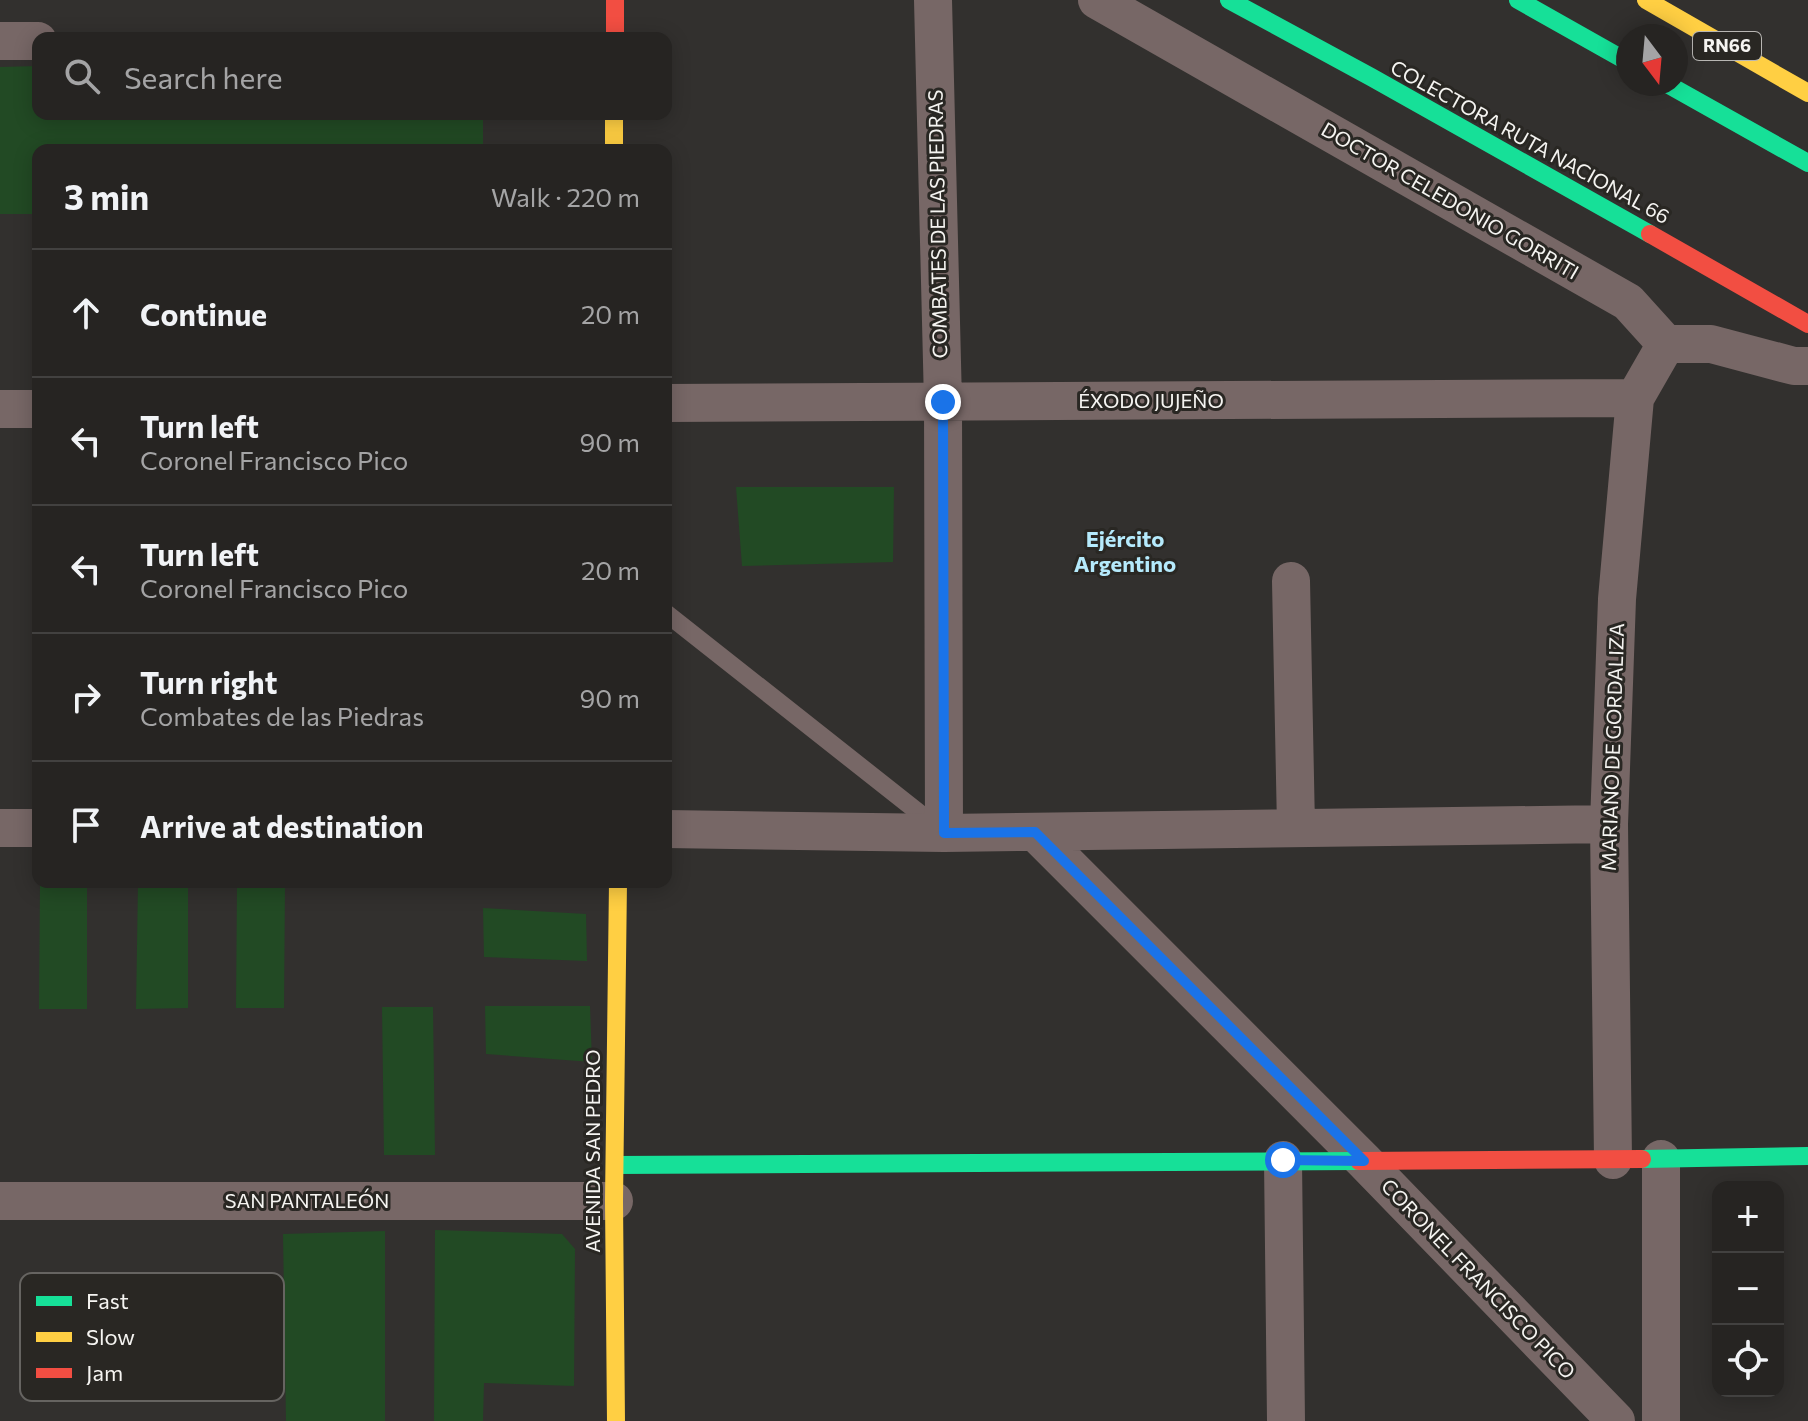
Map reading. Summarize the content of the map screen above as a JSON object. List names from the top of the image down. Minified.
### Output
{"streets":{"main road":["RN66","COLECTORA RUTA NACIONAL 66","AVENIDA SAN PEDRO"],"street":["DOCTOR CELEDONIO GORRITI","COMBATES DE LAS PIEDRAS","ÉXODO JUJEÑO","MARIANO DE GORDALIZA","SAN PANTALEÓN","CORONEL FRANCISCO PICO"]},"crossings":[["DOCTOR CELEDONIO GORRITI","MARIANO DE GORDALIZA"],["COMBATES DE LAS PIEDRAS","ÉXODO JUJEÑO"],["ÉXODO JUJEÑO","MARIANO DE GORDALIZA"],["AVENIDA SAN PEDRO","SAN PANTALEÓN"]],"districts":["Ejército Argentino"],"legend":["Fast","Slow","Jam"],"north":"bottom","page":{"search":"Search here","heading":["3 min","Walk · 220 m"],"list":[["Continue","20 m"],["Turn left","Coronel Francisco Pico","90 m"],["Turn left","Coronel Francisco Pico","20 m"],["Turn right","Combates de las Piedras","90 m"],"Arrive at destination"],"map_buttons":["+","−"]}}
